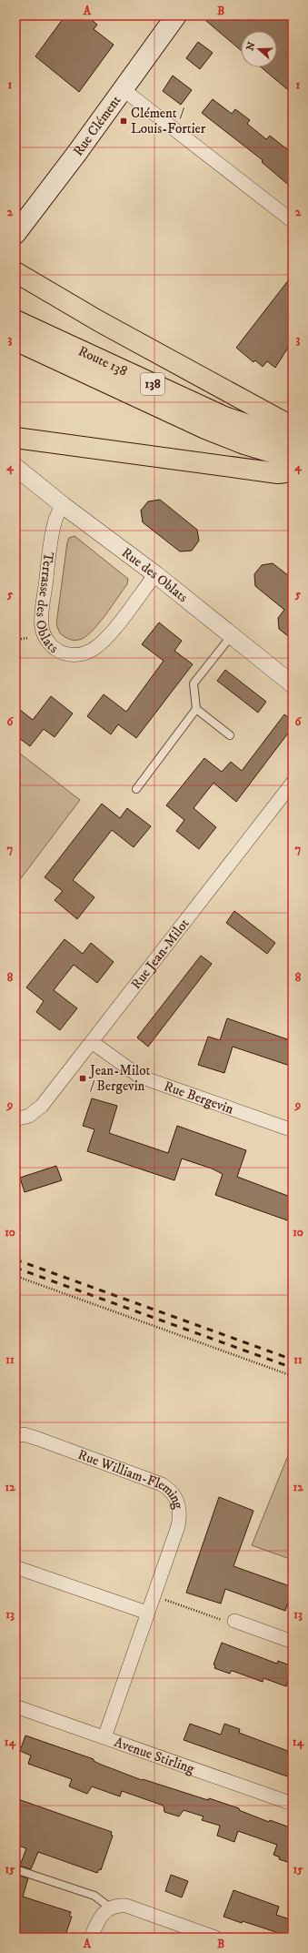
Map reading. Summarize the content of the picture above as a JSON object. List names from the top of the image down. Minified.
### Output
{"streets":{"highway":["Route 138","138"],"main road":["Rue Clément"],"street":["Rue des Oblats","Terrasse des Oblats","Rue Jean-Milot","Rue Bergevin","Rue William-Fleming","Avenue Stirling"]},"crossings":[["Rue des Oblats","Terrasse des Oblats"],["Rue Jean-Milot","Rue Bergevin"],["Rue William-Fleming","Avenue Stirling"]],"places":{"transit":["Clément / Louis-Fortier","Jean-Milot / Bergevin"]},"north":"left","grid":{"columns":["A","B"],"rows":["1","2","3","4","5","6","7","8","9","10","11","12","13","14","15"]}}
